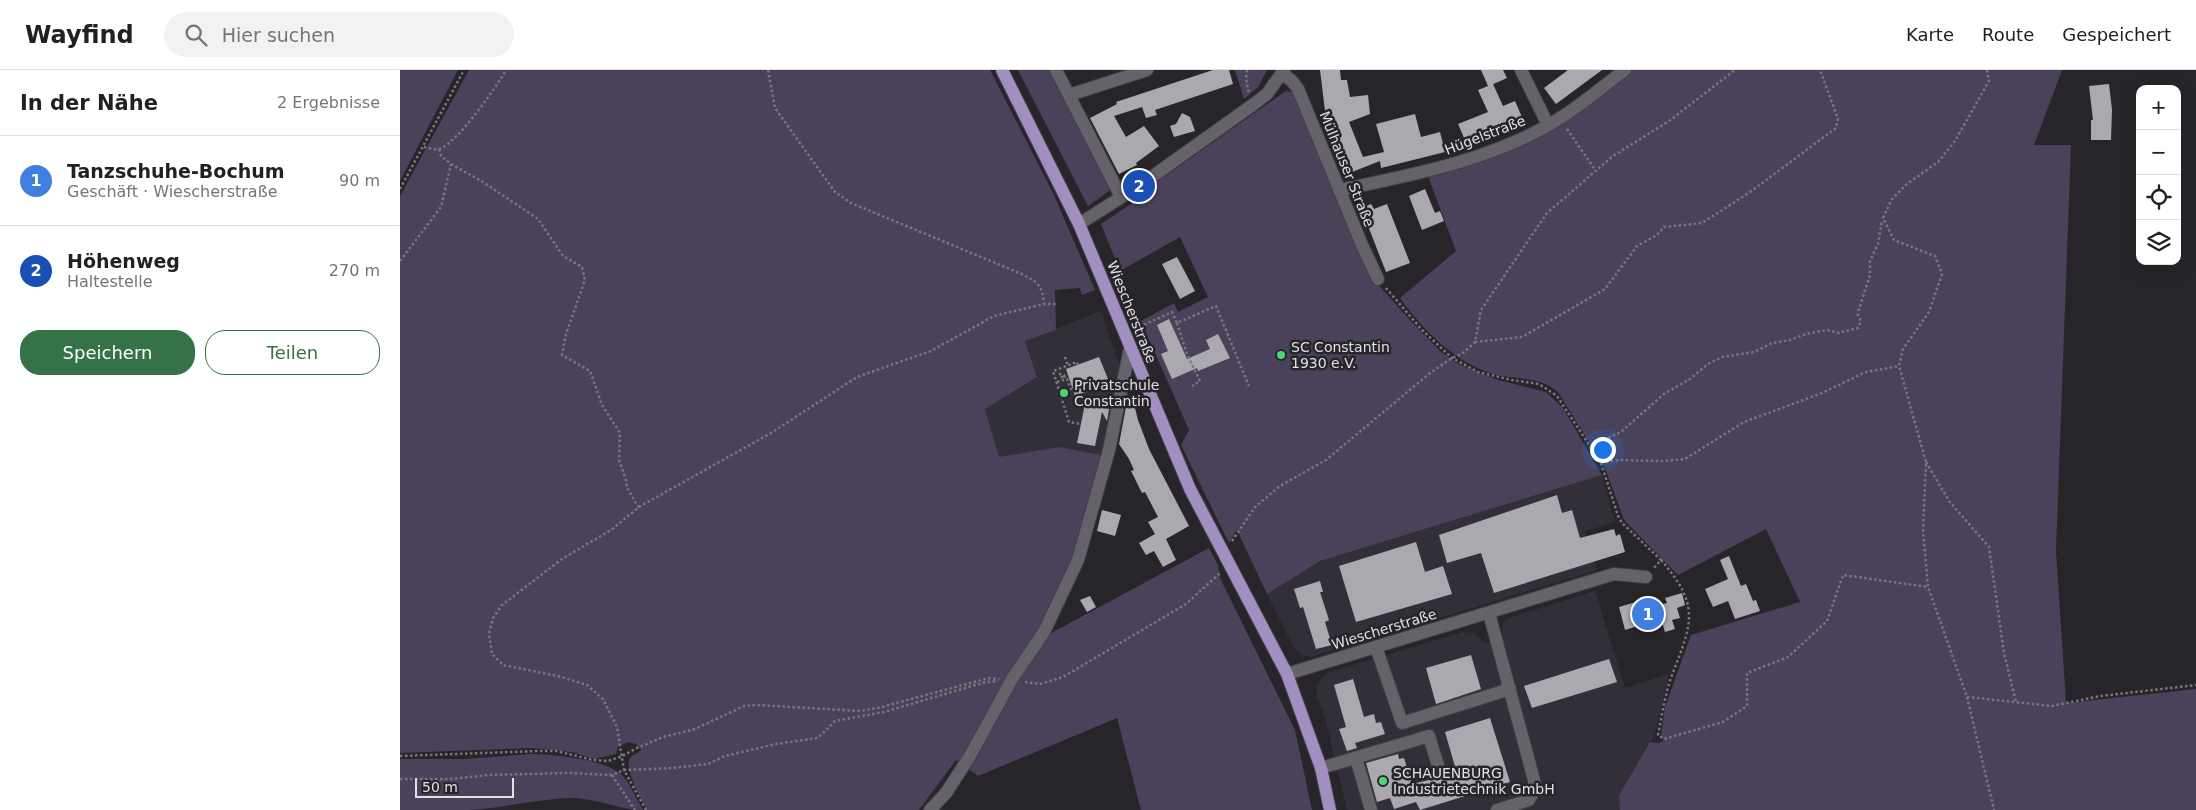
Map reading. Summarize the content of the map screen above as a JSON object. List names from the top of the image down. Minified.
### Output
{"streets":{"main road":["Wiescherstraße"],"street":["Hügelstraße","Mülhauser Straße"]},"crossings":[["Hügelstraße","Mülhauser Straße"],["Mülhauser Straße","Wiescherstraße"]],"places":["SC Constantin 1930 e.V.","Privatschule Constantin","SCHAUENBURG Industrietechnik GmbH"],"scale_bar":"50 m","page":{"header":"Wayfind","search":"Hier suchen","nav":["Karte","Route","Gespeichert"],"heading":["In der Nähe","2 Ergebnisse"],"map_buttons":["+","−"],"list":[{"mark":"1","name":"Tanzschuhe-Bochum","note":"Geschäft · Wiescherstraße","value":"90 m"},{"mark":"2","name":"Höhenweg","note":"Haltestelle","value":"270 m"}],"pins":["2","1"],"buttons":["Speichern","Teilen"],"scale":"50 m"}}
